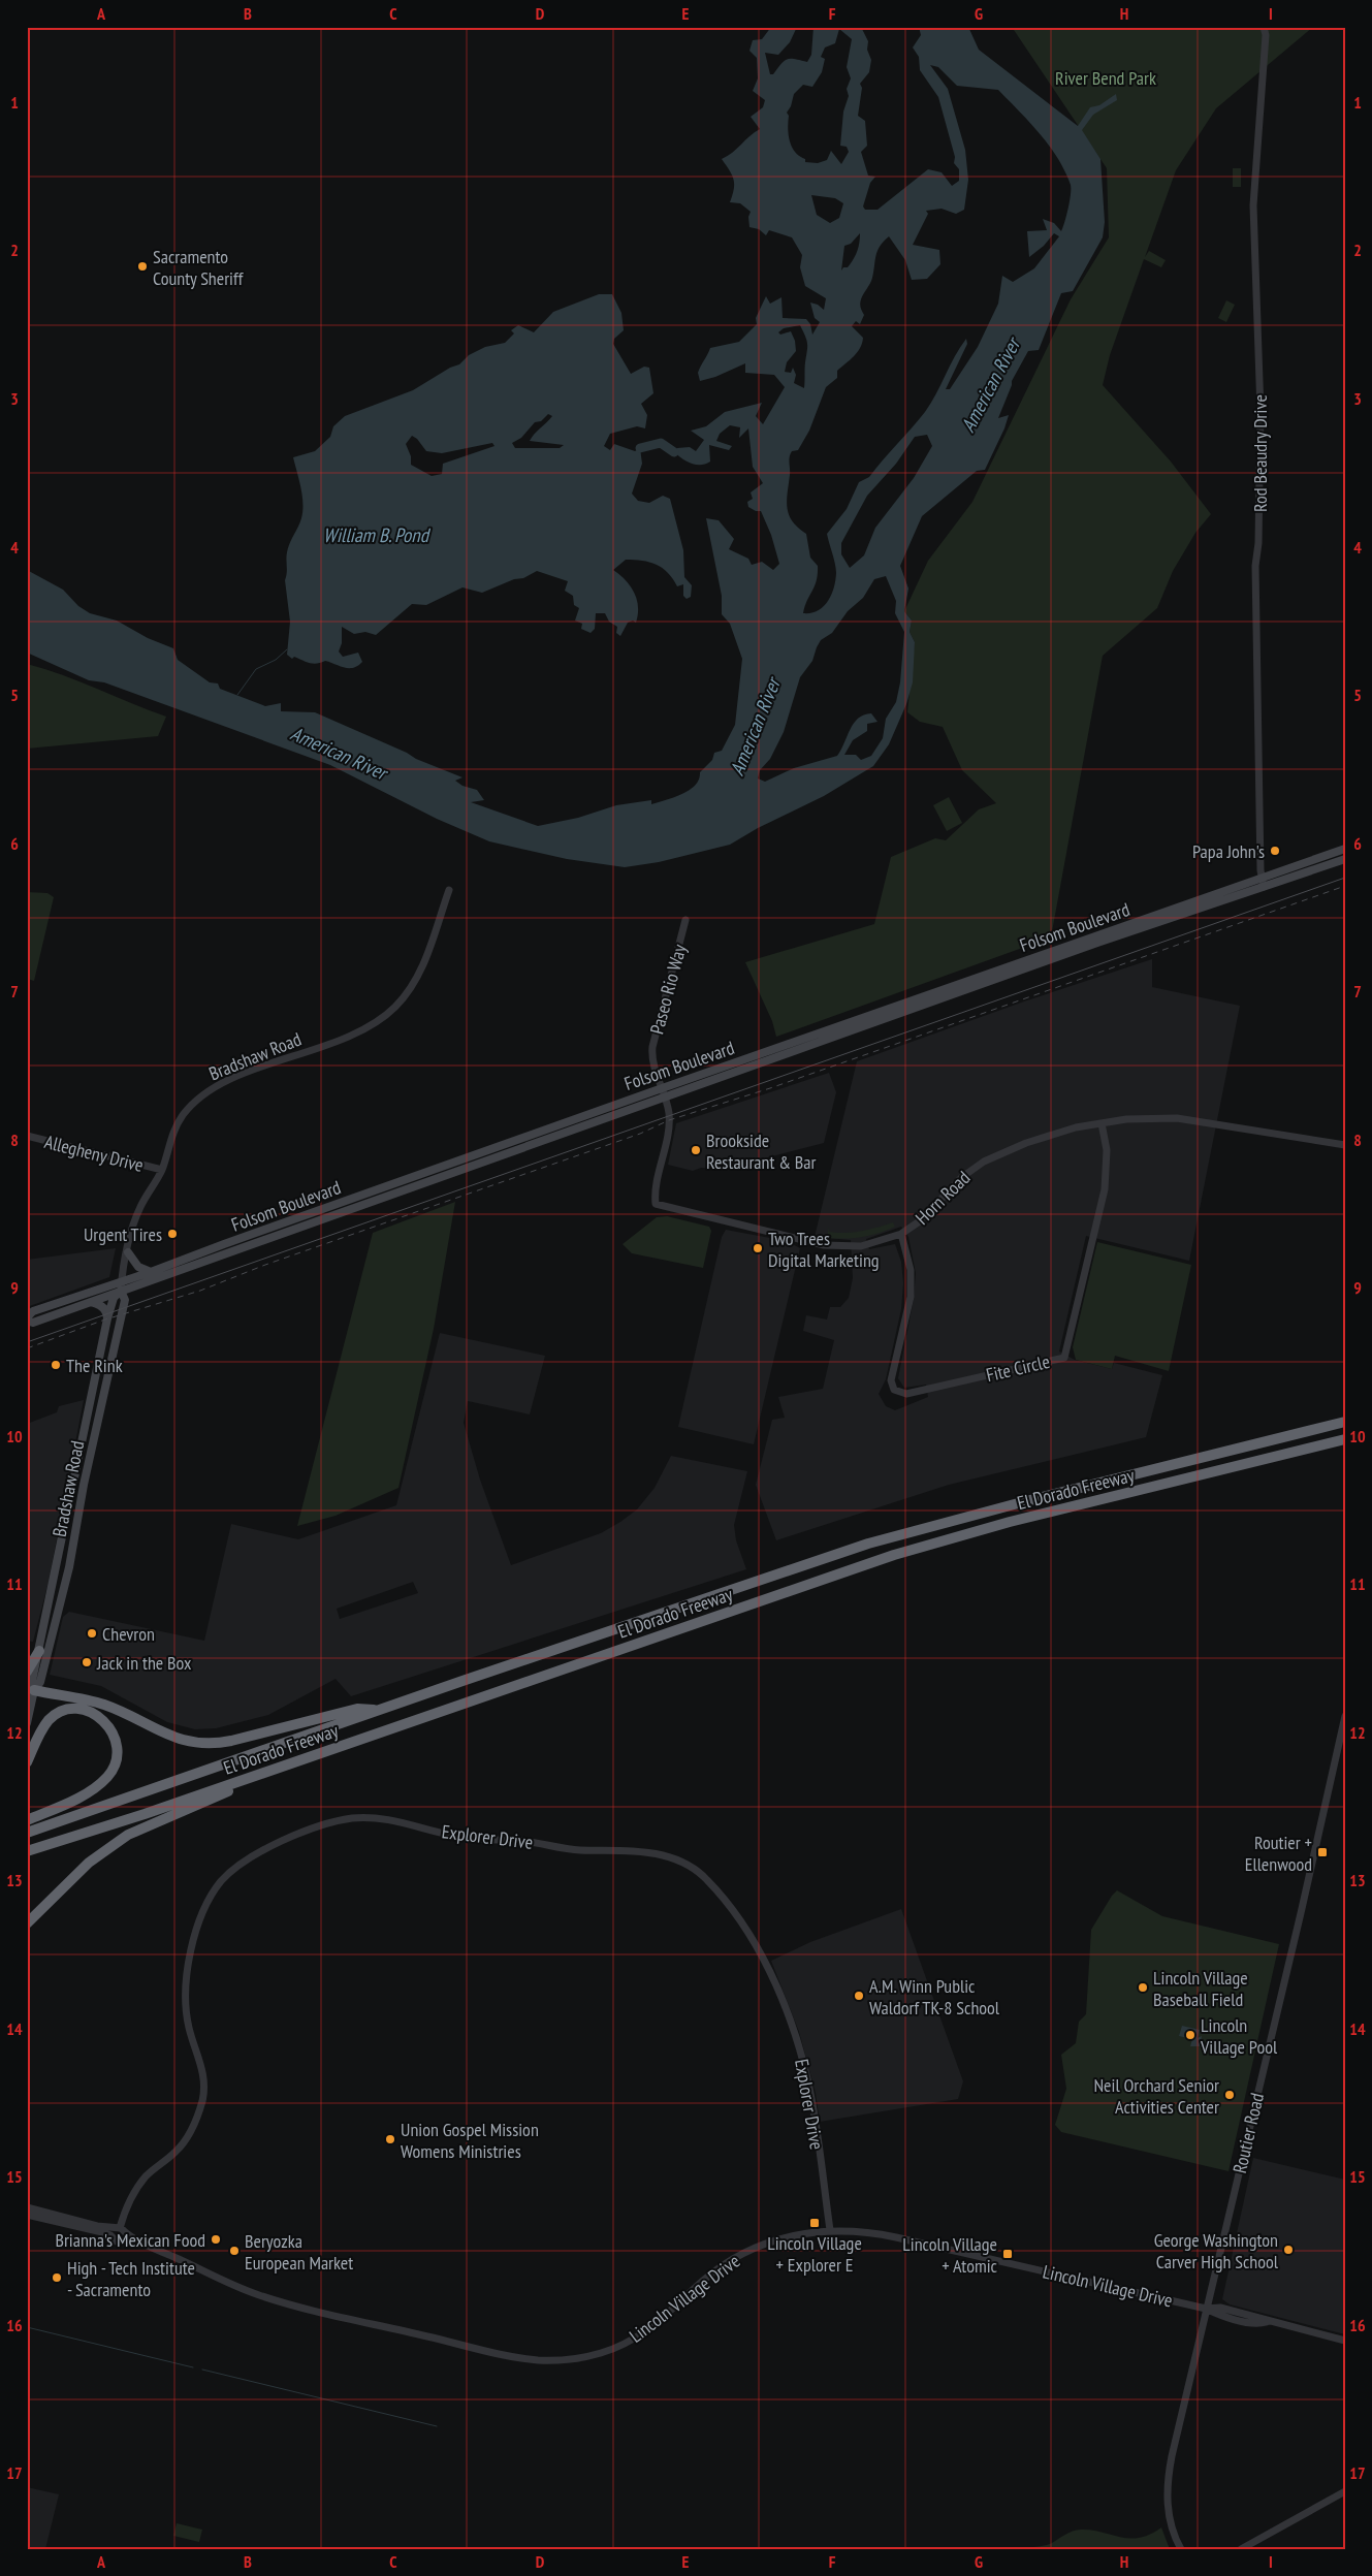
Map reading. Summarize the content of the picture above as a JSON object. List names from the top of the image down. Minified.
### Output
{"streets":{"highway":["El Dorado Freeway"],"main road":["Folsom Boulevard","Bradshaw Road"],"street":["Rod Beaudry Drive","Paseo Rio Way","Allegheny Drive","Horn Road","Fite Circle","Explorer Drive","Routier Road","Lincoln Village Drive"]},"crossings":[["Rod Beaudry Drive","Folsom Boulevard"],["Folsom Boulevard","Paseo Rio Way"],["Folsom Boulevard","Bradshaw Road"],["Folsom Boulevard","Horn Road"],["Paseo Rio Way","Horn Road"],["Bradshaw Road","Allegheny Drive"],["Horn Road","Fite Circle"],["Explorer Drive","Lincoln Village Drive"],["Routier Road","Lincoln Village Drive"]],"water":["American River","William B. Pond"],"parks":["River Bend Park"],"places":{"other":["Sacramento County Sheriff","Papa John's","Brookside Restaurant & Bar","Urgent Tires","Two Trees Digital Marketing","The Rink","Chevron","Jack in the Box","Lincoln Village Baseball Field","A.M. Winn Public Waldorf TK-8 School","Lincoln Village Pool","Neil Orchard Senior Activities Center","Union Gospel Mission Womens Ministries","Brianna's Mexican Food","George Washington Carver High School","Beryozka European Market","High - Tech Institute - Sacramento"],"transit":["Routier + Ellenwood","Lincoln Village + Explorer E","Lincoln Village + Atomic"]},"grid":{"columns":["A","B","C","D","E","F","G","H","I"],"rows":["1","2","3","4","5","6","7","8","9","10","11","12","13","14","15","16","17"]}}
